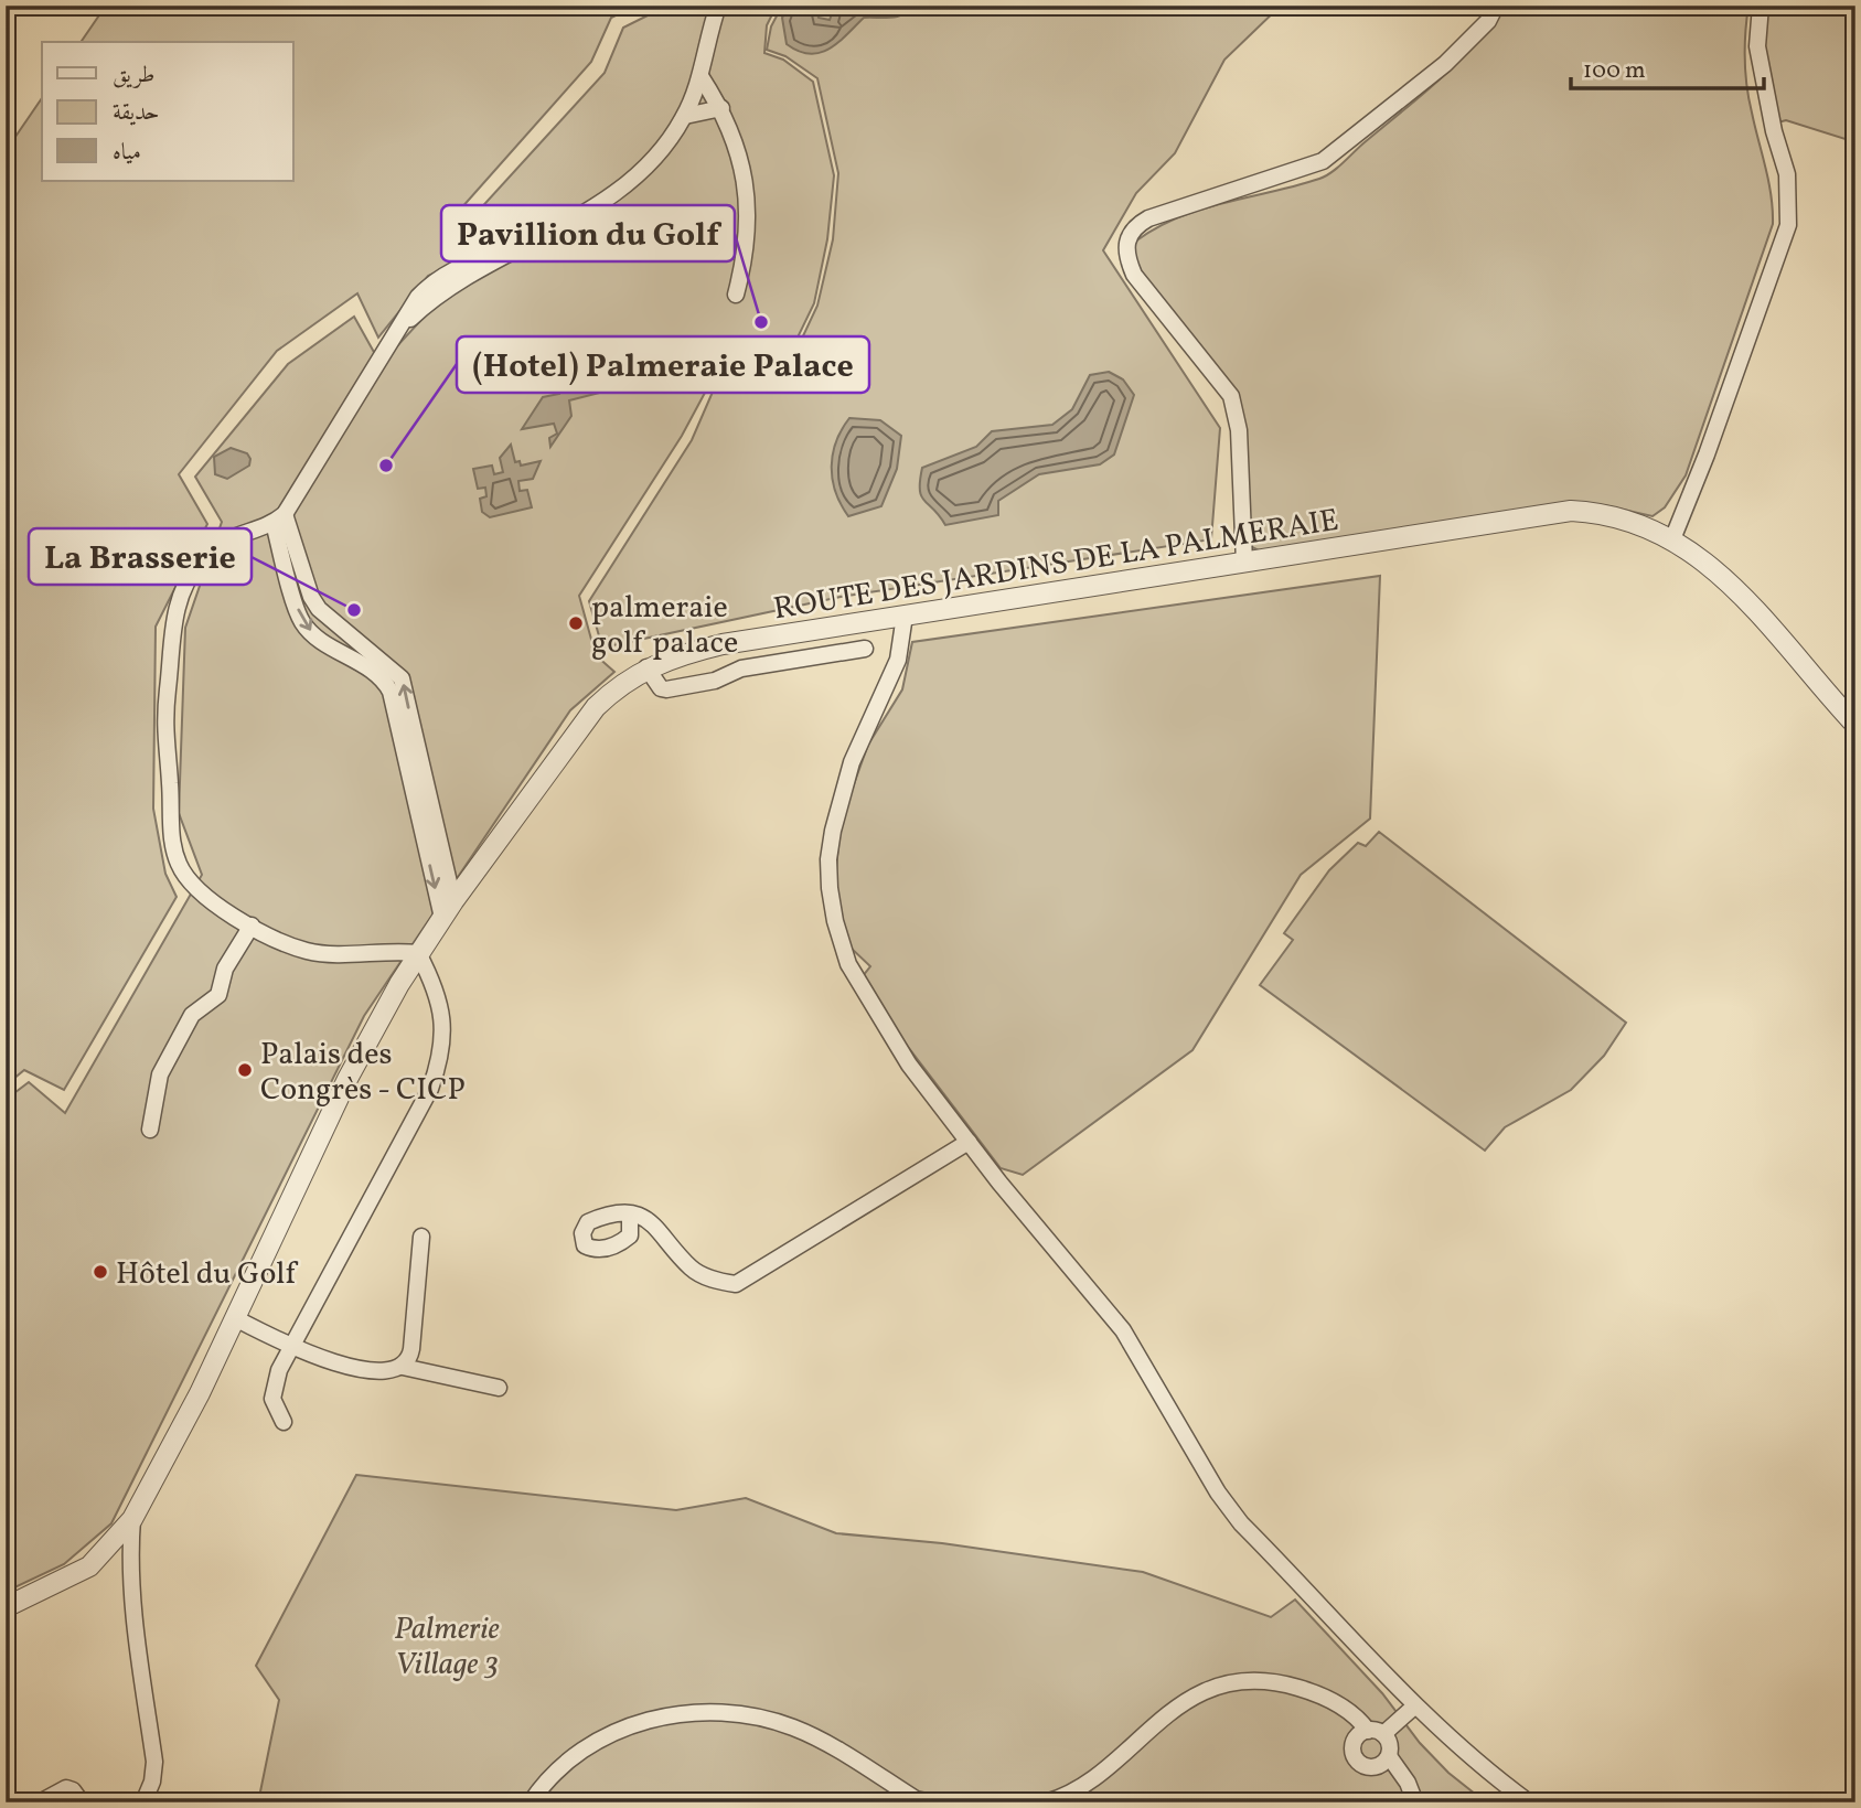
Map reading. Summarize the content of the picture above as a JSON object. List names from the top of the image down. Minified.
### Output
{"streets":{"street":["ROUTE DES JARDINS DE LA PALMERAIE"]},"parks":["Palmerie Village 3"],"places":["Pavillion du Golf","(Hotel) Palmeraie Palace","La Brasserie","palmeraie golf palace","Palais des Congrès - CICP","Hôtel du Golf"],"legend":["طريق","حديقة","مياه"],"scale_bar":"100 m"}
